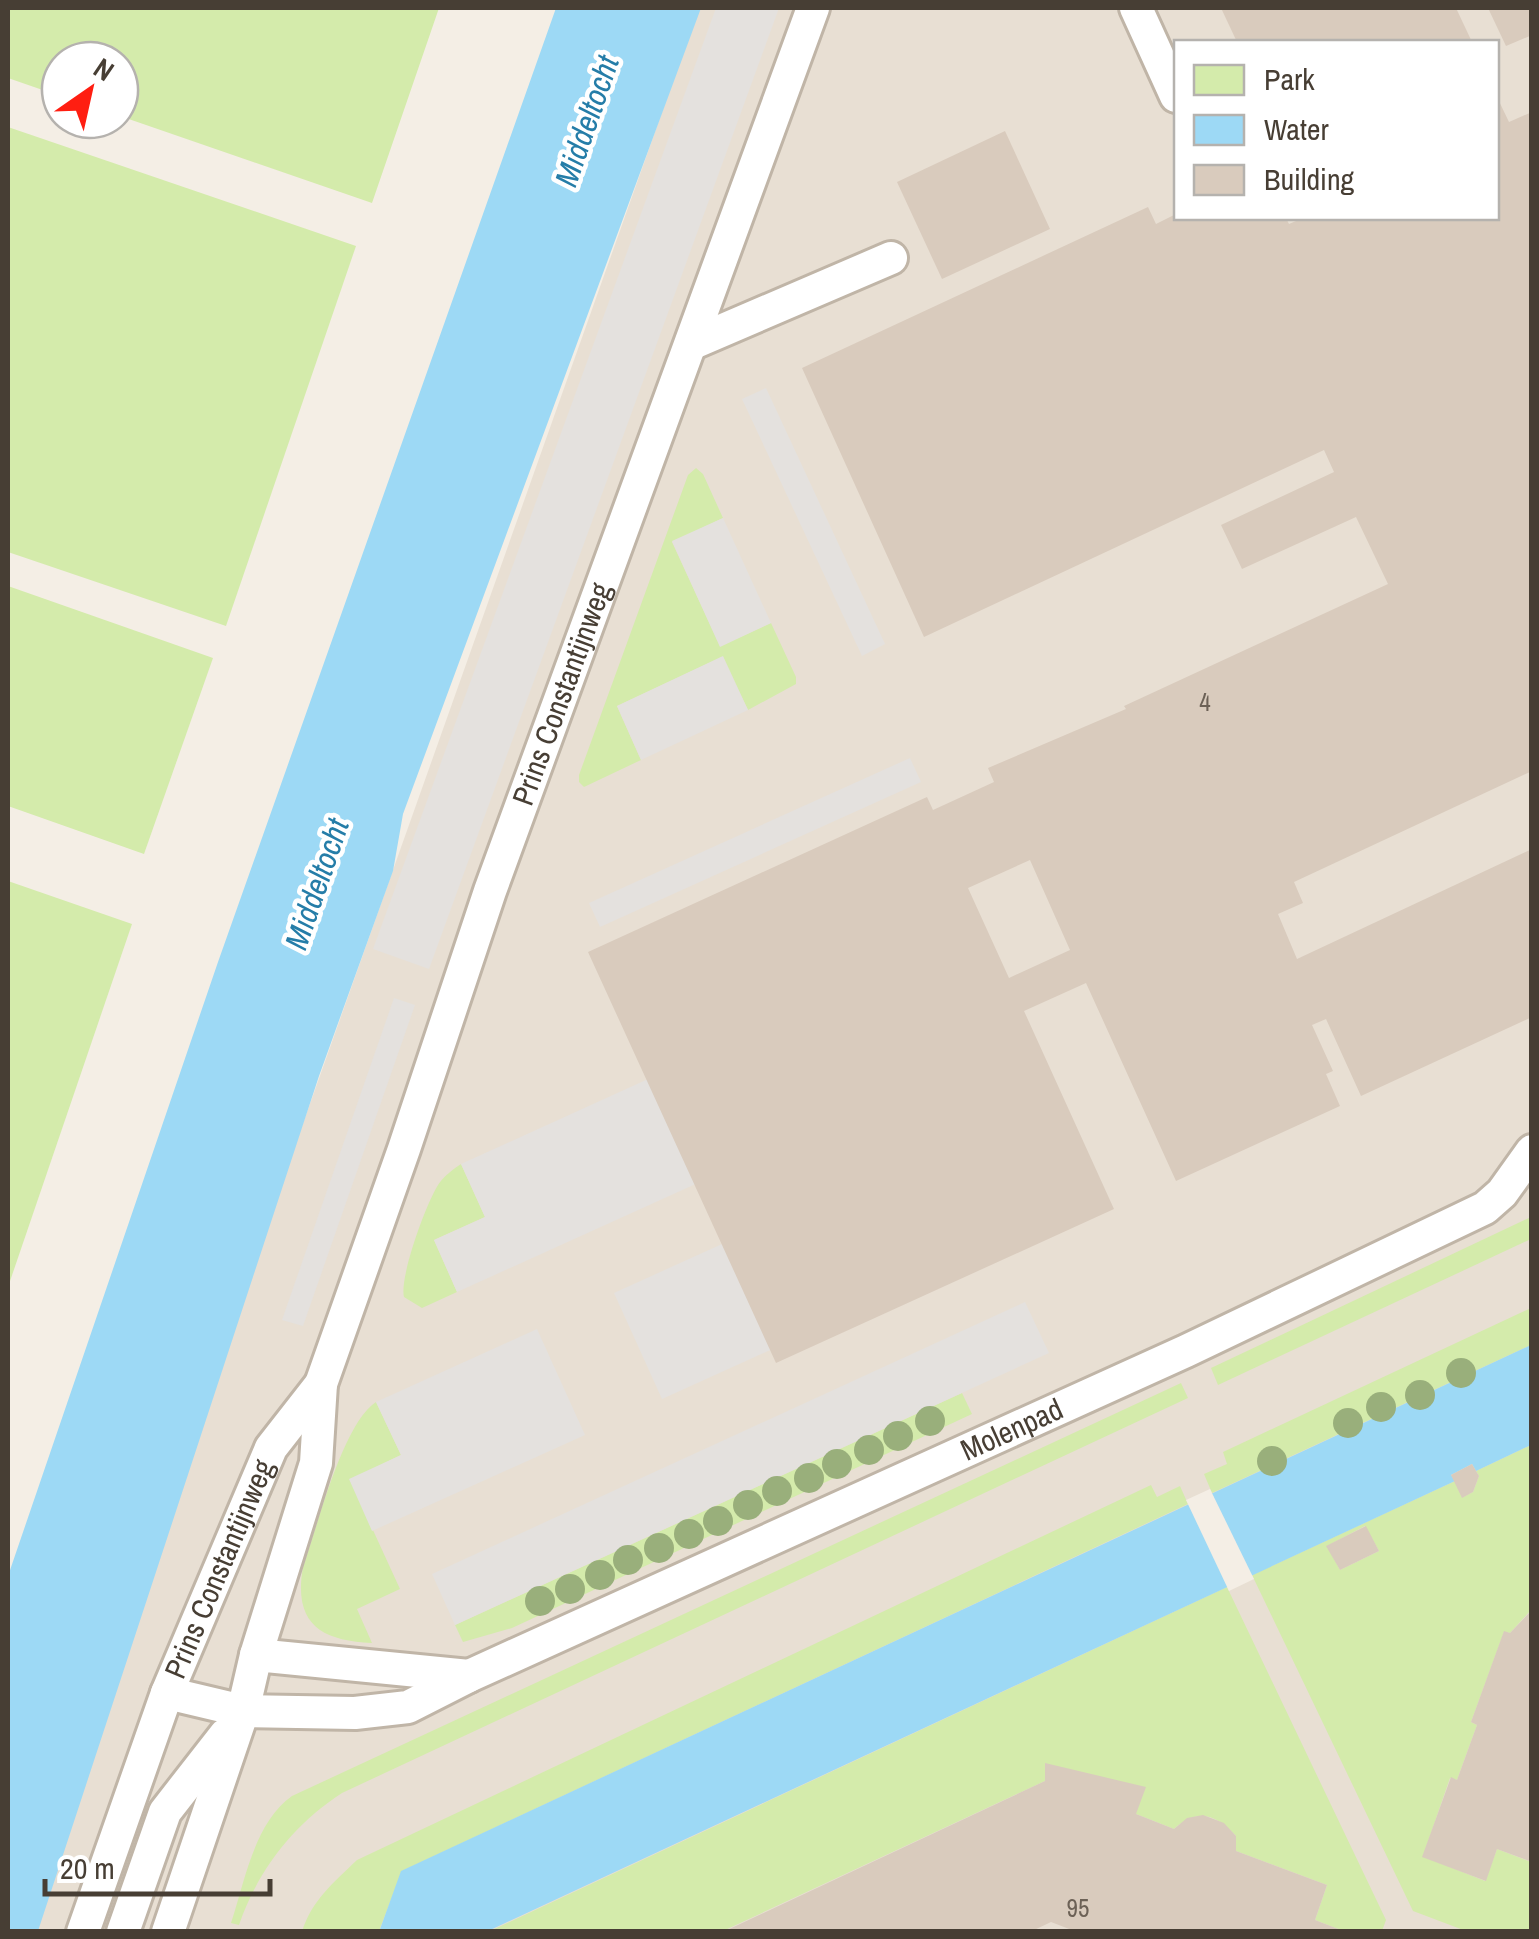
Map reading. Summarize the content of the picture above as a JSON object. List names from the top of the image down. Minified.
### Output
{"streets":{"lane":["Prins Constantijnweg","Molenpad"]},"crossings":[["Prins Constantijnweg","Molenpad"]],"water":["Middeltocht"],"house_numbers":["4","95"],"legend":["Park","Water","Building"],"scale_bar":"20 m","north":"top right"}
